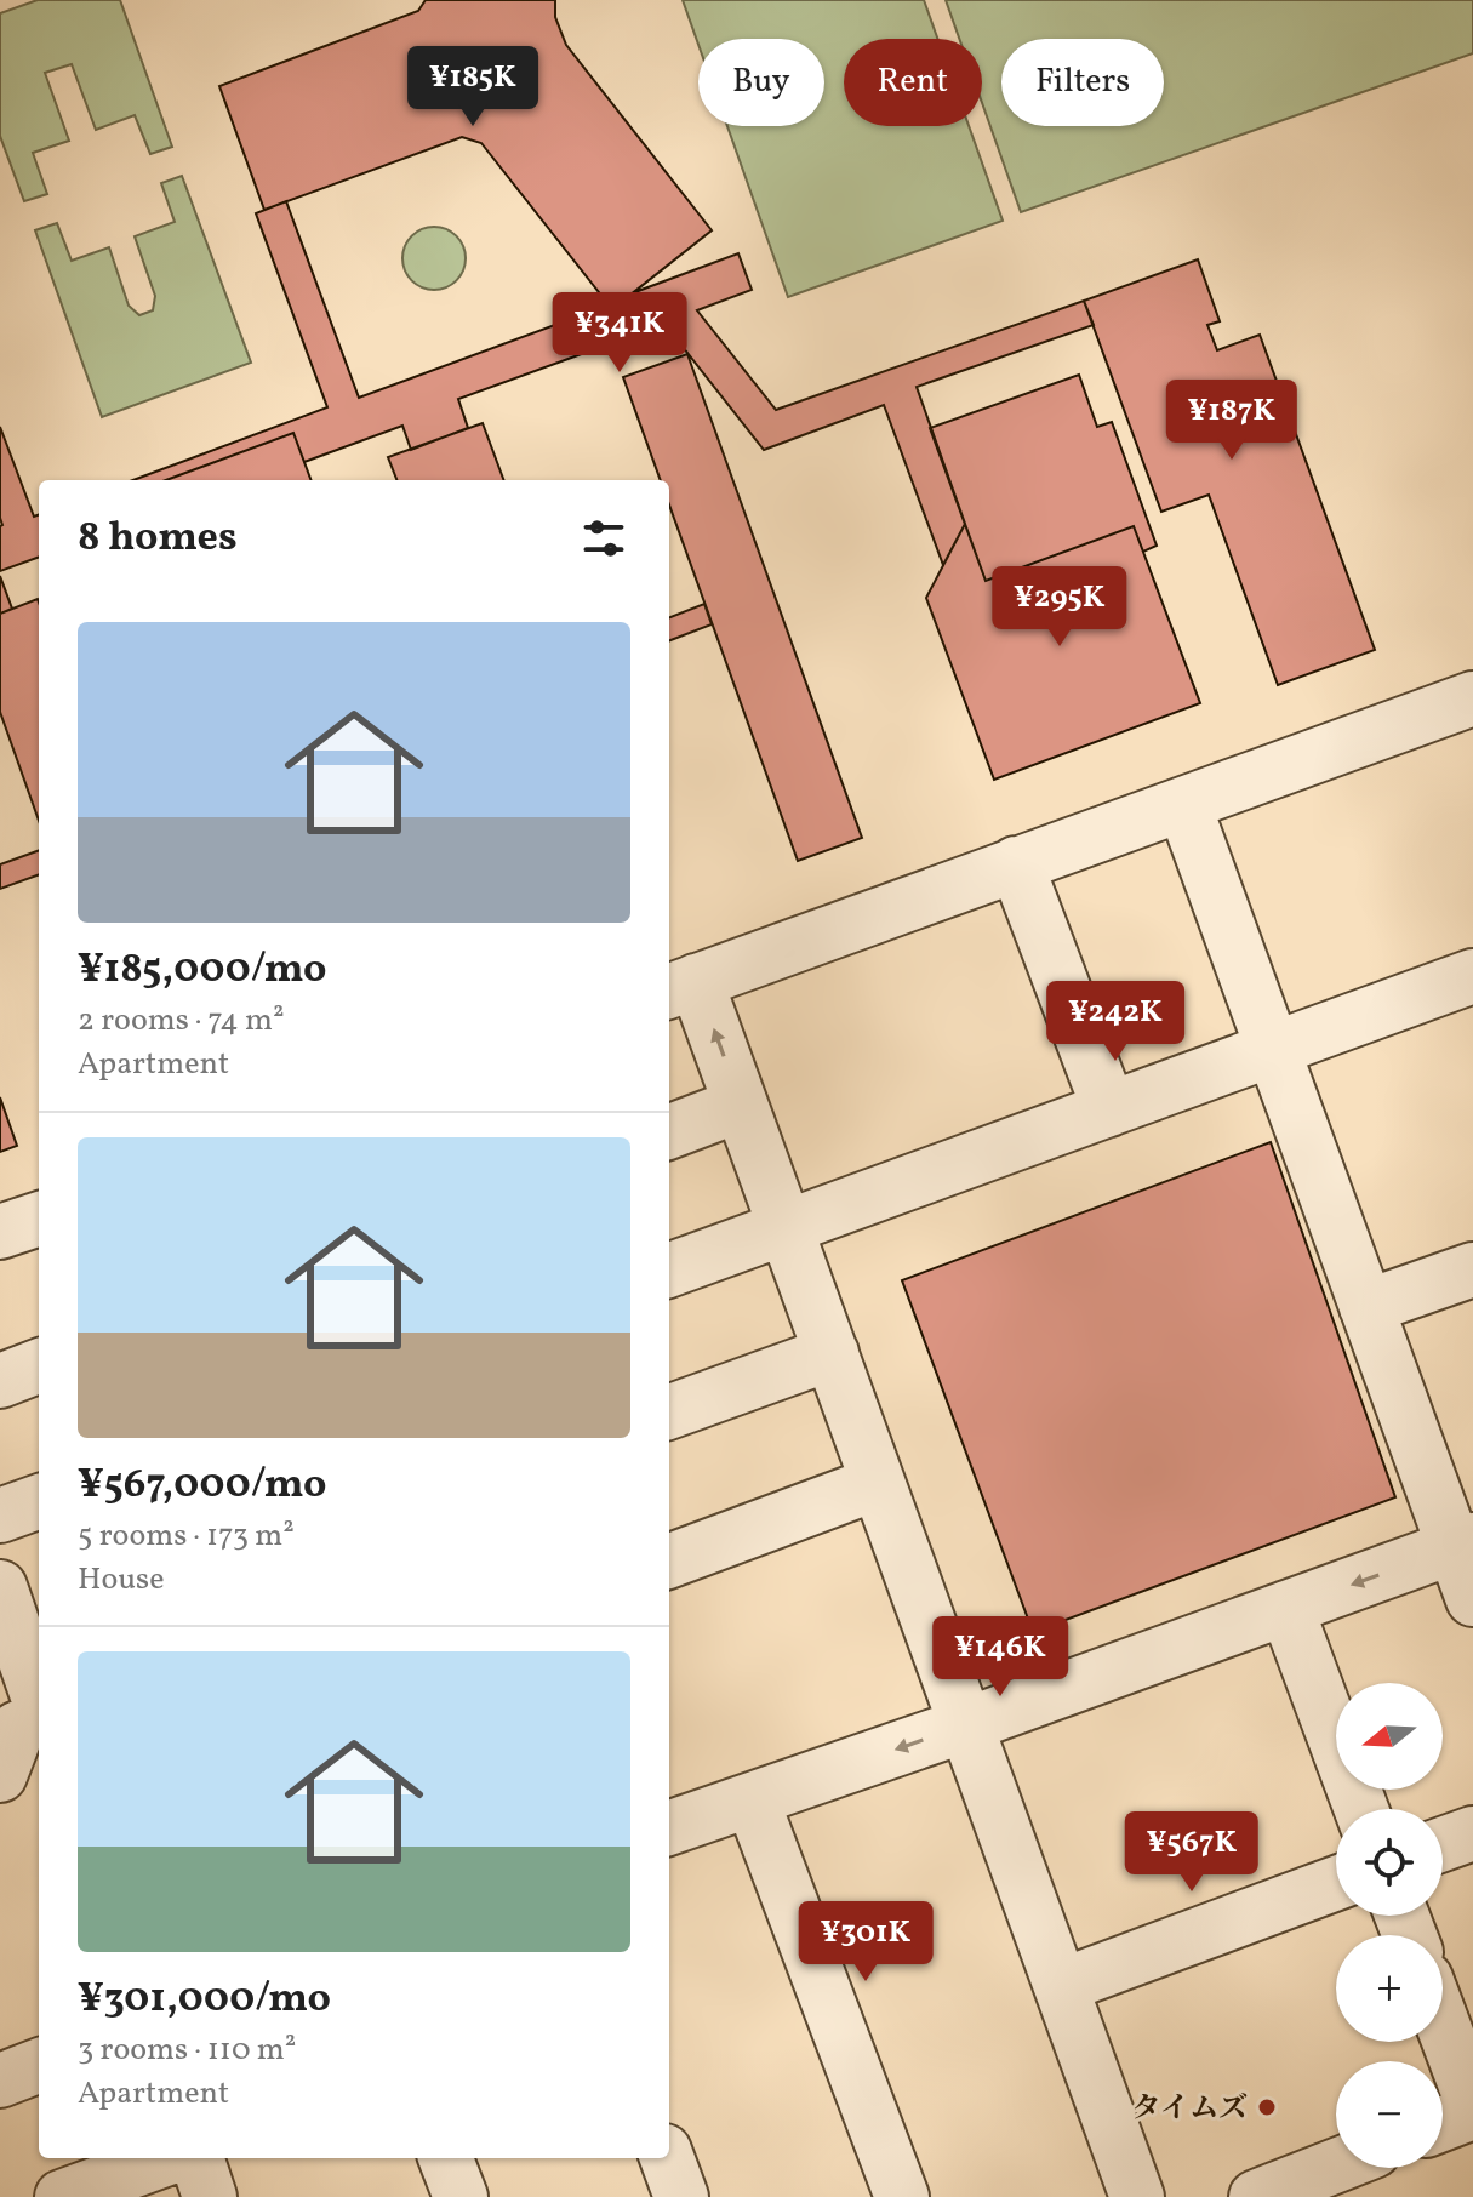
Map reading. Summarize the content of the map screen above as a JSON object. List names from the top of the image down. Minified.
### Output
{"places":["タイムズ"],"north":"left","page":{"chip":["Buy","Rent","Filters"],"price":["¥185K","¥341K","¥187K","¥295K","¥242K","¥146K","¥567K","¥301K"],"heading":"8 homes","list":[{"name":"¥185,000/mo","note":"2 rooms · 74 m² · Apartment"},{"name":"¥567,000/mo","note":"5 rooms · 173 m² · House"},{"name":"¥301,000/mo","note":"3 rooms · 110 m² · Apartment"}],"map_buttons":["+","−"]}}
